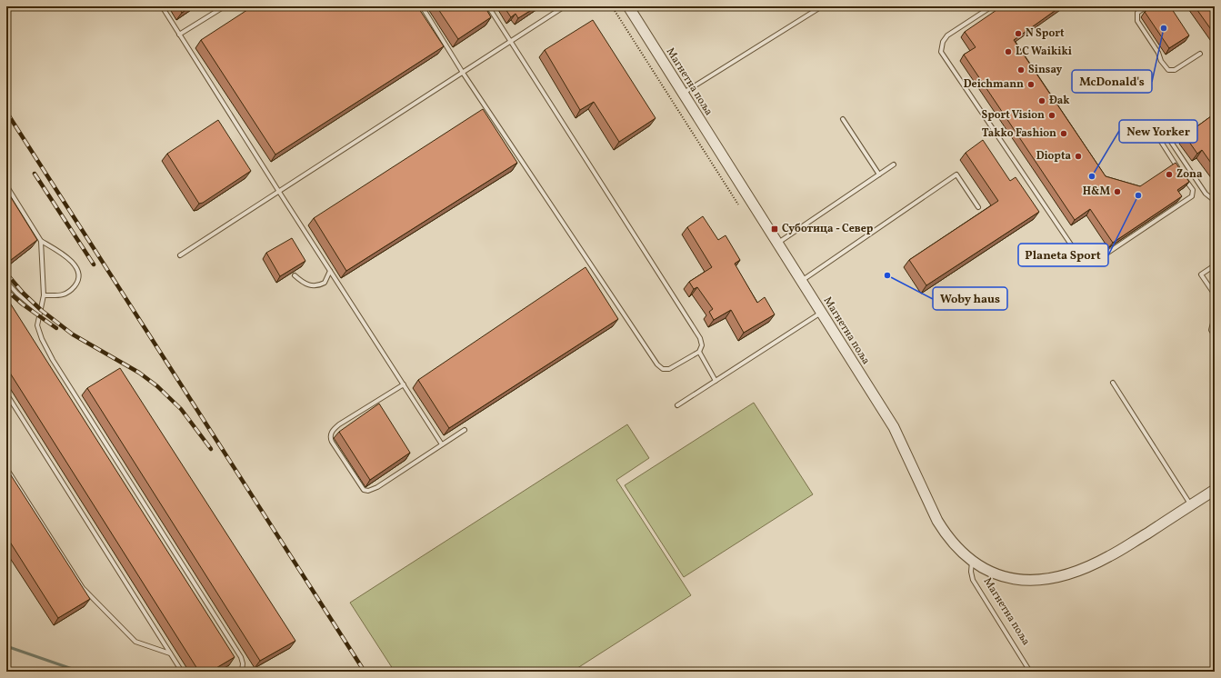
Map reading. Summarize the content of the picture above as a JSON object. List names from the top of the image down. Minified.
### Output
{"streets":{"street":["Магнетна поља"]},"places":{"other":["McDonald's","N Sport","LC Waikiki","Sinsay","Deichmann","Đak","Sport Vision","Takko Fashion","Diopta","Zona","New Yorker","H&M","Planeta Sport","Woby haus"],"transit":["Суботица - Север"]}}
